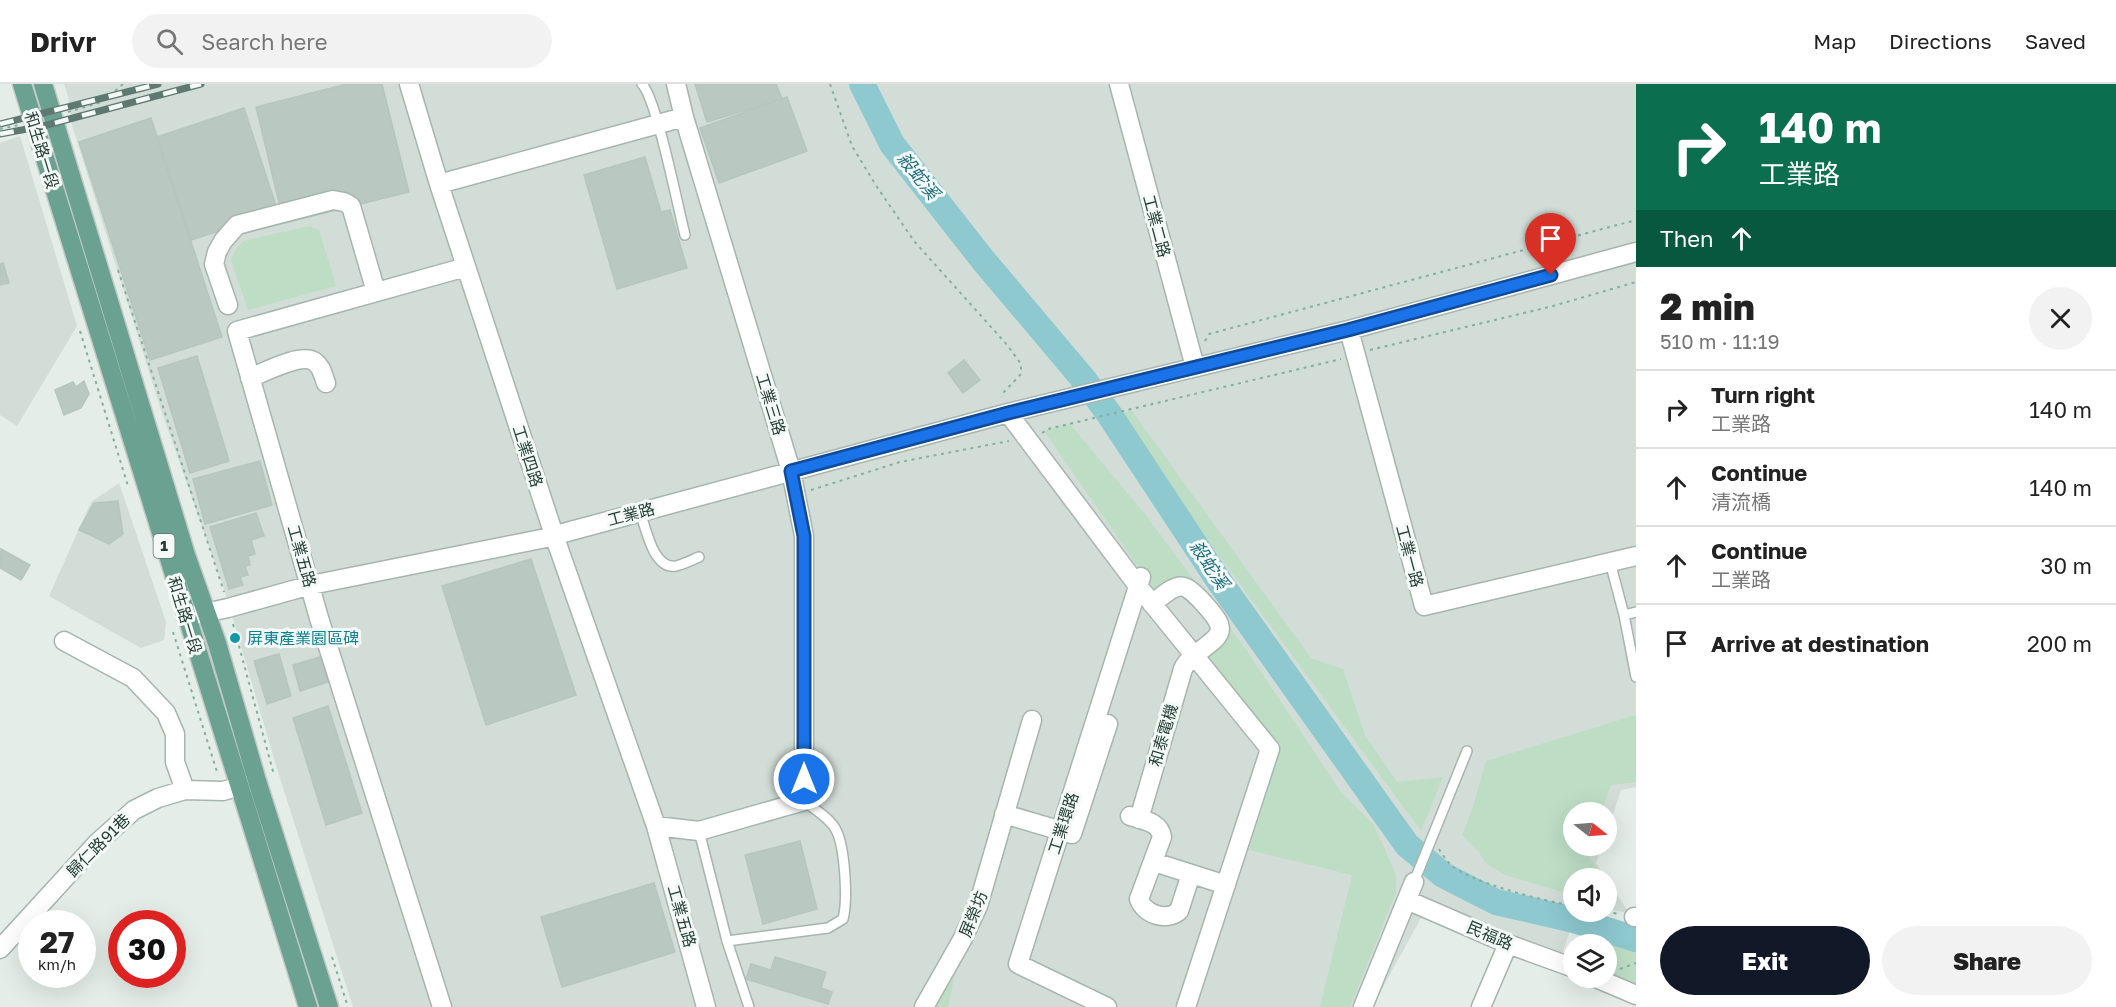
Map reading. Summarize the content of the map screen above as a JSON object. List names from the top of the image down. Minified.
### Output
{"streets":{"main road":["和生路一段","1"],"street":["工業二路","工業三路","工業四路","工業路","工業五路","工業一路","和泰電機","工業環路","歸仁路91巷","屏榮坊","民福路"]},"crossings":[["和生路一段","工業路"],["和生路一段","歸仁路91巷"],["工業二路","工業路"],["工業三路","工業路"],["工業四路","工業路"],["工業四路","工業五路"],["工業路","工業五路"]],"water":["殺蛇溪"],"places":["屏東產業園區碑"],"north":"right","page":{"header":"Drivr","search":"Search here","nav":["Map","Directions","Saved"],"turn":["140 m","工業路"],"then":"Then","heading":["2 min","510 m · 11:19"],"list":[{"name":"Turn right","note":"工業路","value":"140 m"},{"name":"Continue","note":"清流橋","value":"140 m"},{"name":"Continue","note":"工業路","value":"30 m"},{"name":"Arrive at destination","value":"200 m"}],"speed":"27 km/h","limit":"30","buttons":["Exit","Share"]}}
